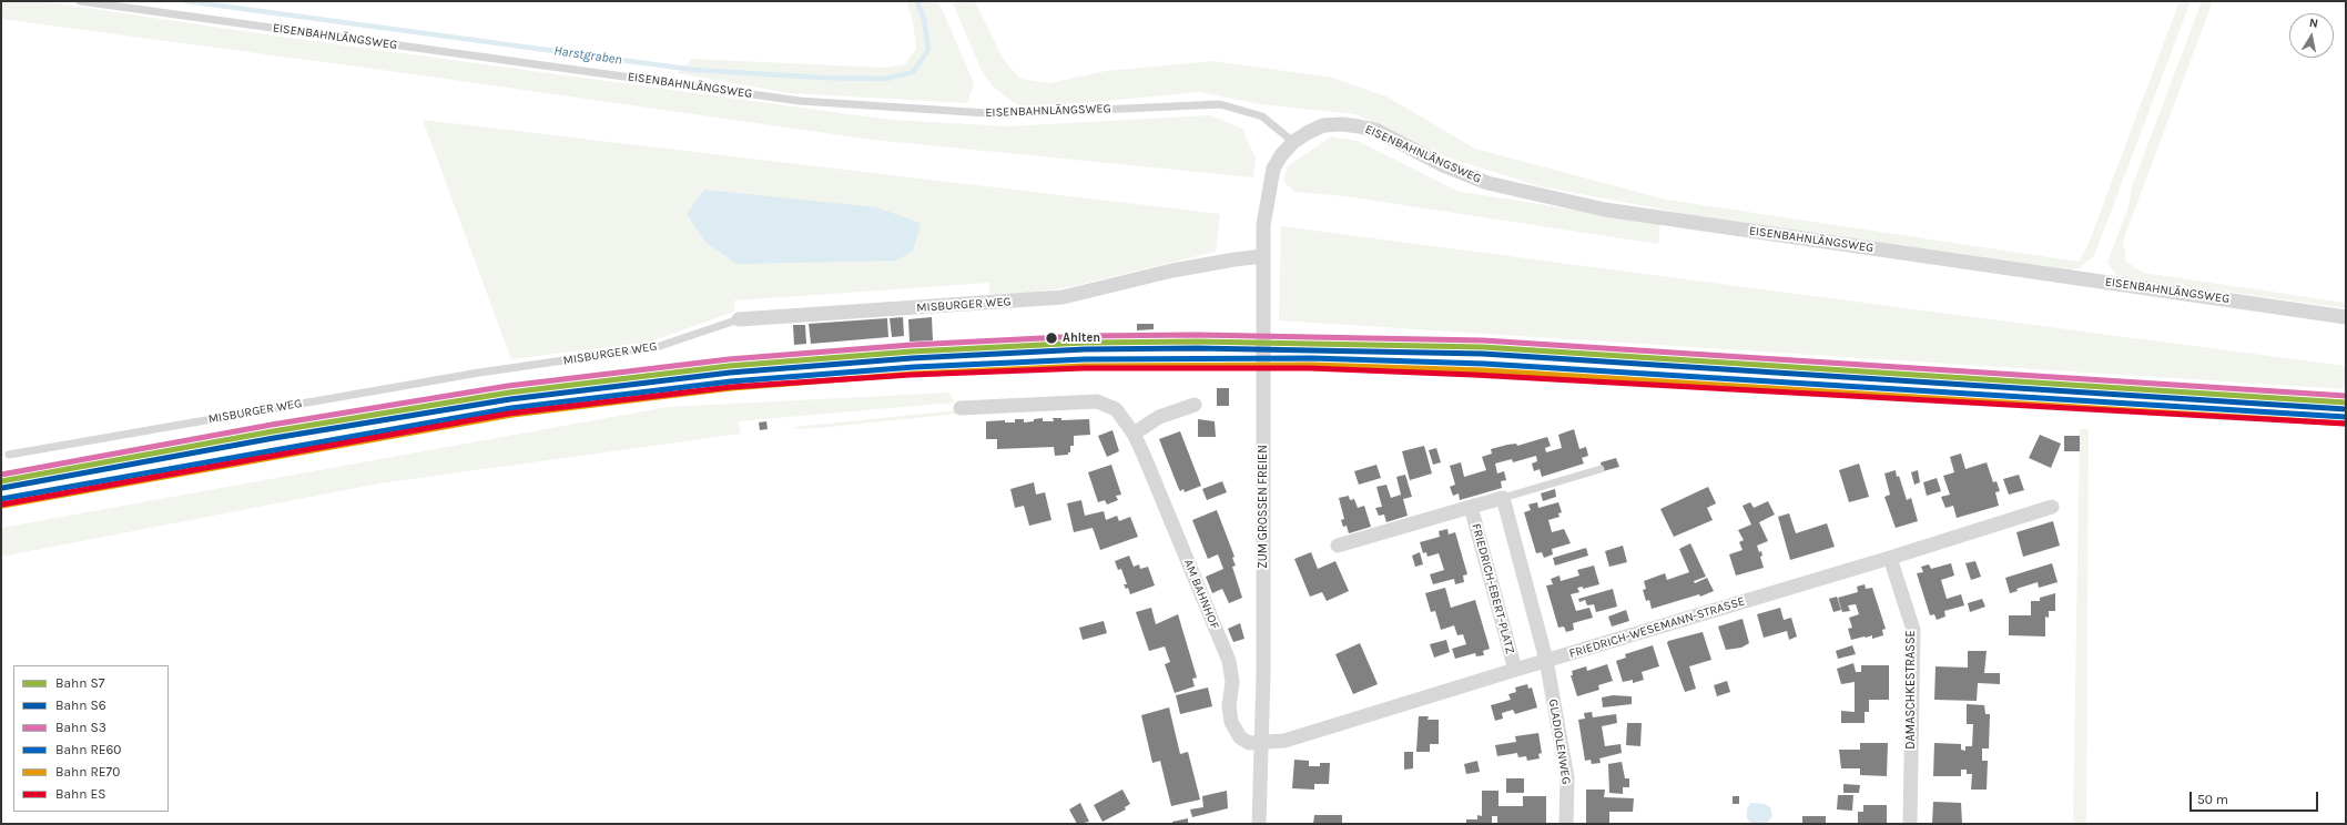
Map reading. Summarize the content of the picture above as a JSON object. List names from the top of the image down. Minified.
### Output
{"streets":{"street":["EISENBAHNLÄNGSWEG","MISBURGER WEG","ZUM GROSSEN FREIEN","FRIEDRICH-EBERT-PLATZ","AM BAHNHOF","FRIEDRICH-WESEMANN-STRASSE","DAMASCHKESTRASSE","GLADIOLENWEG"]},"crossings":[["EISENBAHNLÄNGSWEG","ZUM GROSSEN FREIEN"],["MISBURGER WEG","ZUM GROSSEN FREIEN"],["ZUM GROSSEN FREIEN","AM BAHNHOF"],["ZUM GROSSEN FREIEN","FRIEDRICH-WESEMANN-STRASSE"],["FRIEDRICH-EBERT-PLATZ","FRIEDRICH-WESEMANN-STRASSE"],["AM BAHNHOF","FRIEDRICH-WESEMANN-STRASSE"],["FRIEDRICH-WESEMANN-STRASSE","DAMASCHKESTRASSE"],["FRIEDRICH-WESEMANN-STRASSE","GLADIOLENWEG"]],"water":["Harstgraben"],"places":["Ahlten"],"lines":["rail line S3","rail line S7","rail line S6","rail line RE60","rail line RE70","rail line ES"],"legend":["Bahn S7","Bahn S6","Bahn S3","Bahn RE60","Bahn RE70","Bahn ES"],"scale_bar":"50 m","north":"top"}
